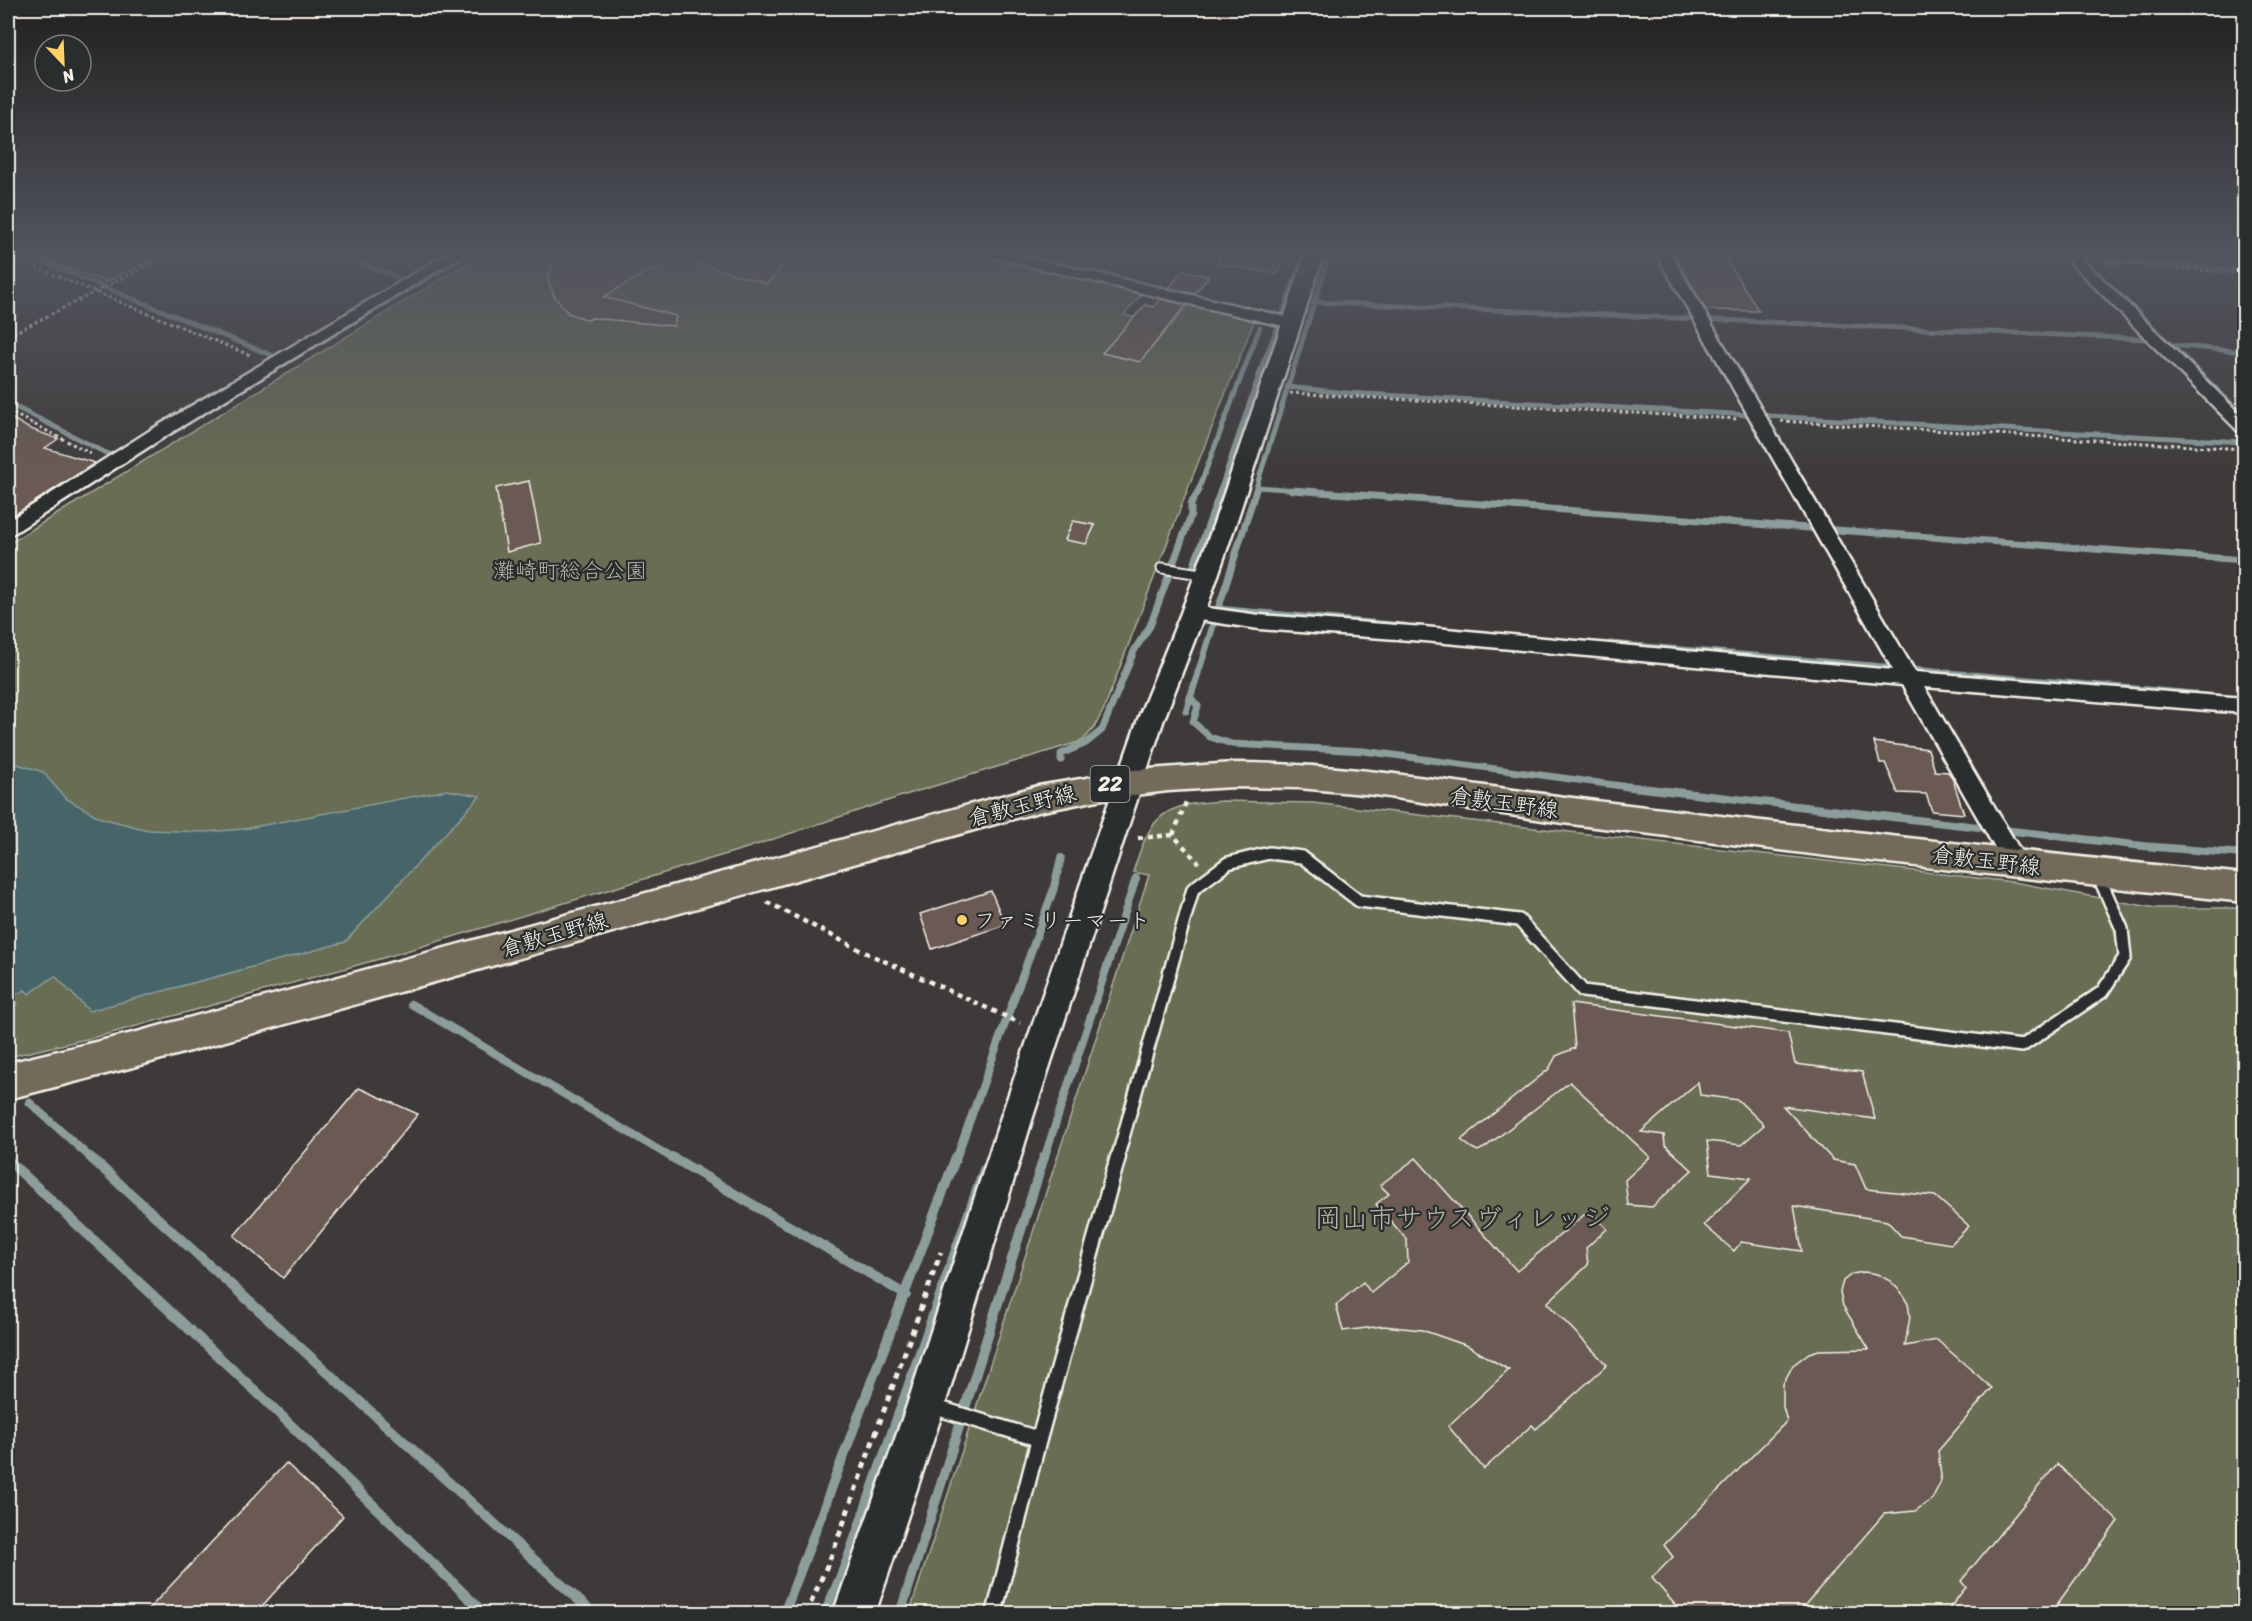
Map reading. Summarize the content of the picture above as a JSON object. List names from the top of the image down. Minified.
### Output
{"streets":{"main road":["22","倉敷玉野線"]},"parks":["灘崎町総合公園","岡山市サウスヴィレッジ"],"places":["ファミリーマート"],"north":"bottom right"}
